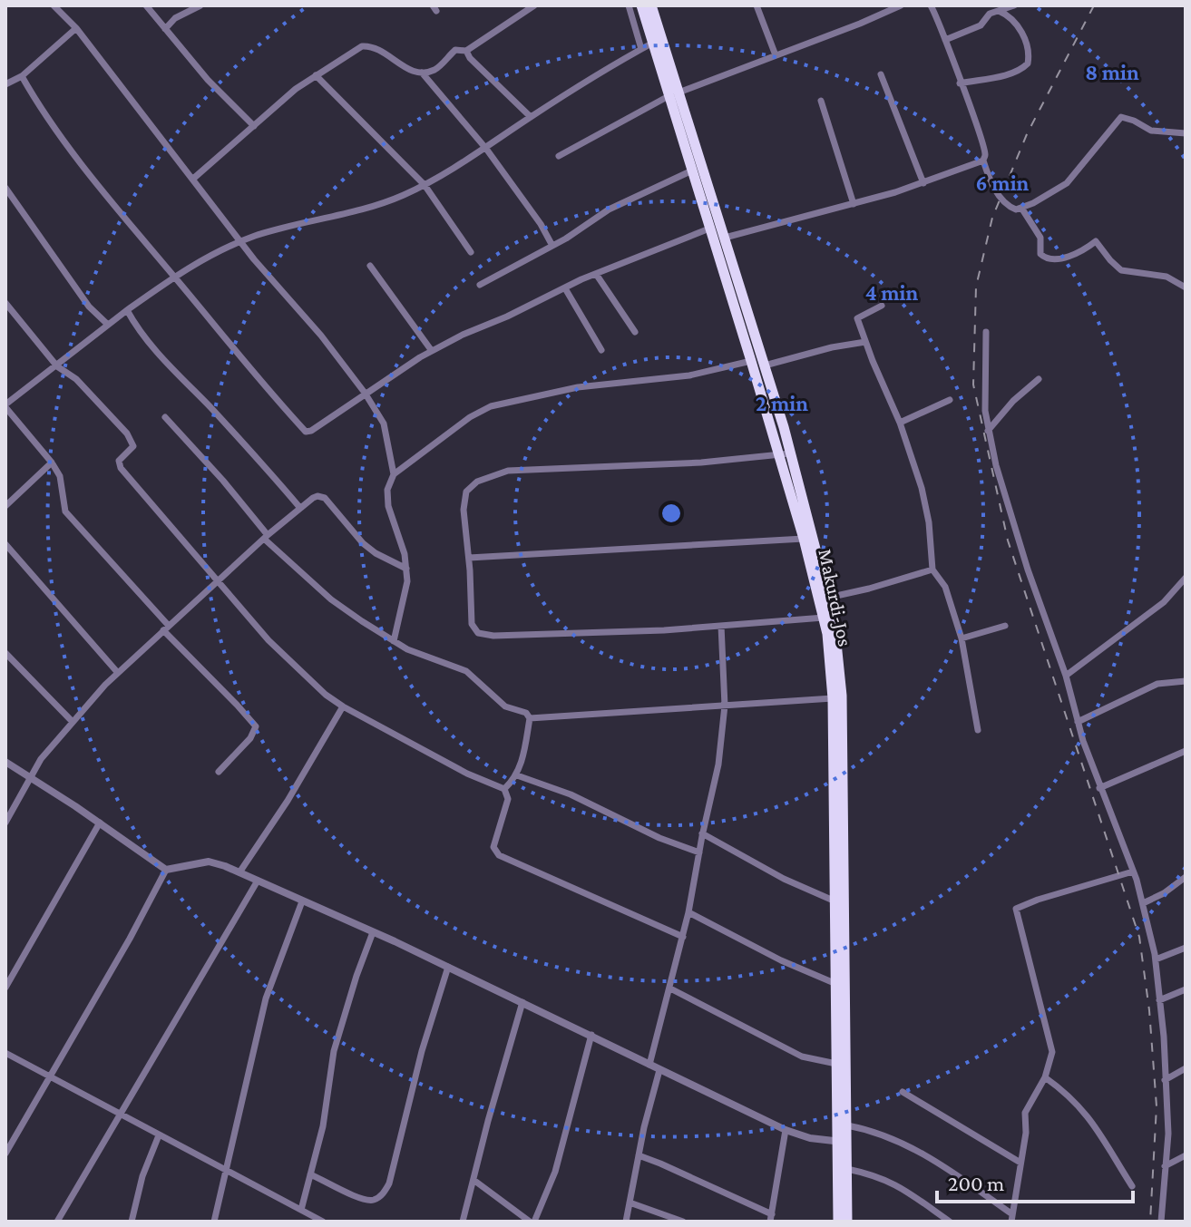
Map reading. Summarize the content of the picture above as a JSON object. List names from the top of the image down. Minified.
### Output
{"streets":{"highway":["Makurdi-Jos"]},"scale_bar":"200 m","rings":["8 min","6 min","4 min","2 min"]}
